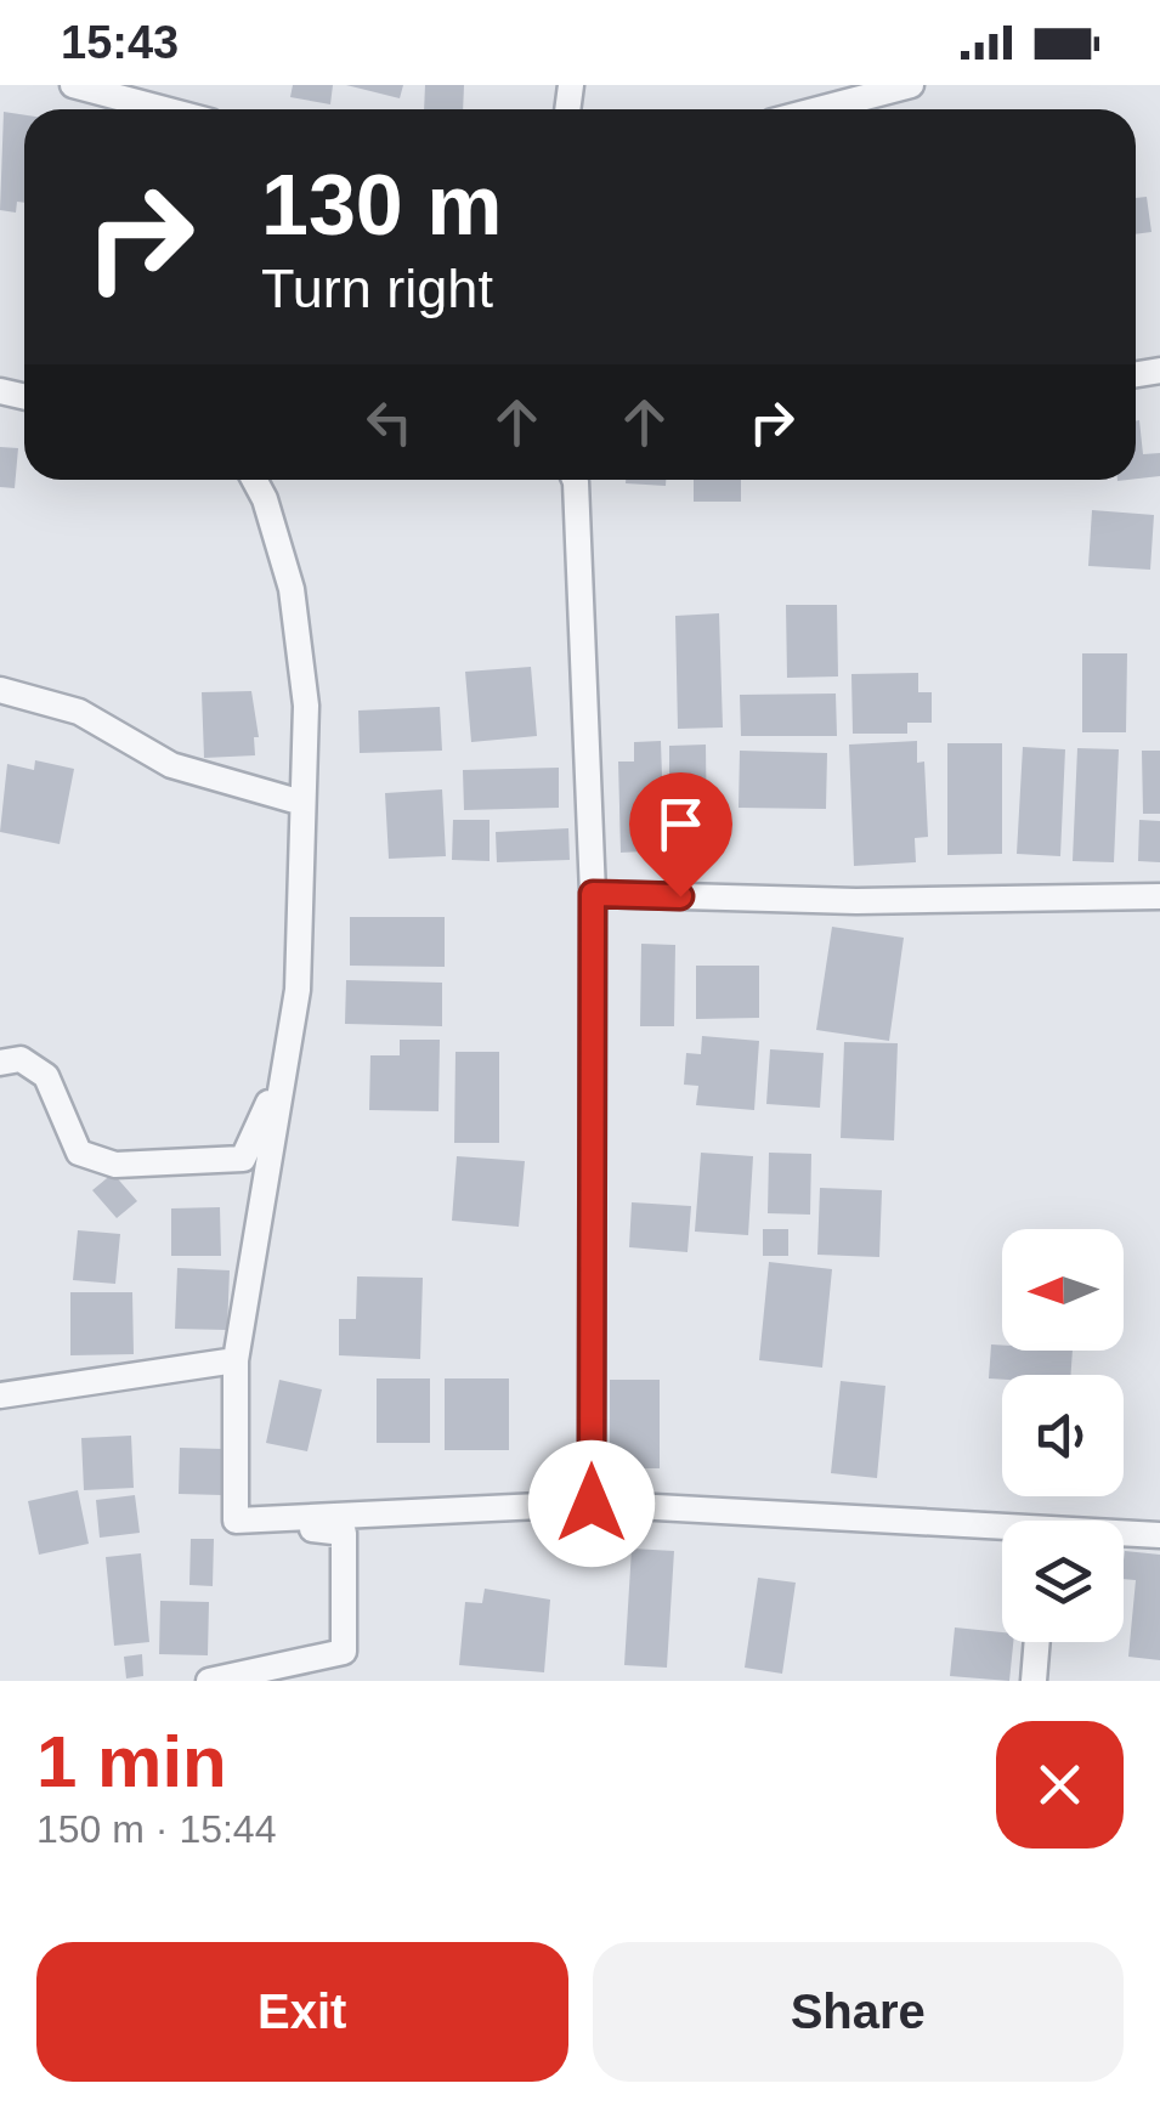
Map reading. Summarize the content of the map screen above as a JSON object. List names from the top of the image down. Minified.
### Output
{"north":"left","page":{"status":"15:43","turn":["130 m","Turn right"],"heading":["1 min","150 m · 15:44"],"buttons":["Exit","Share"]}}
